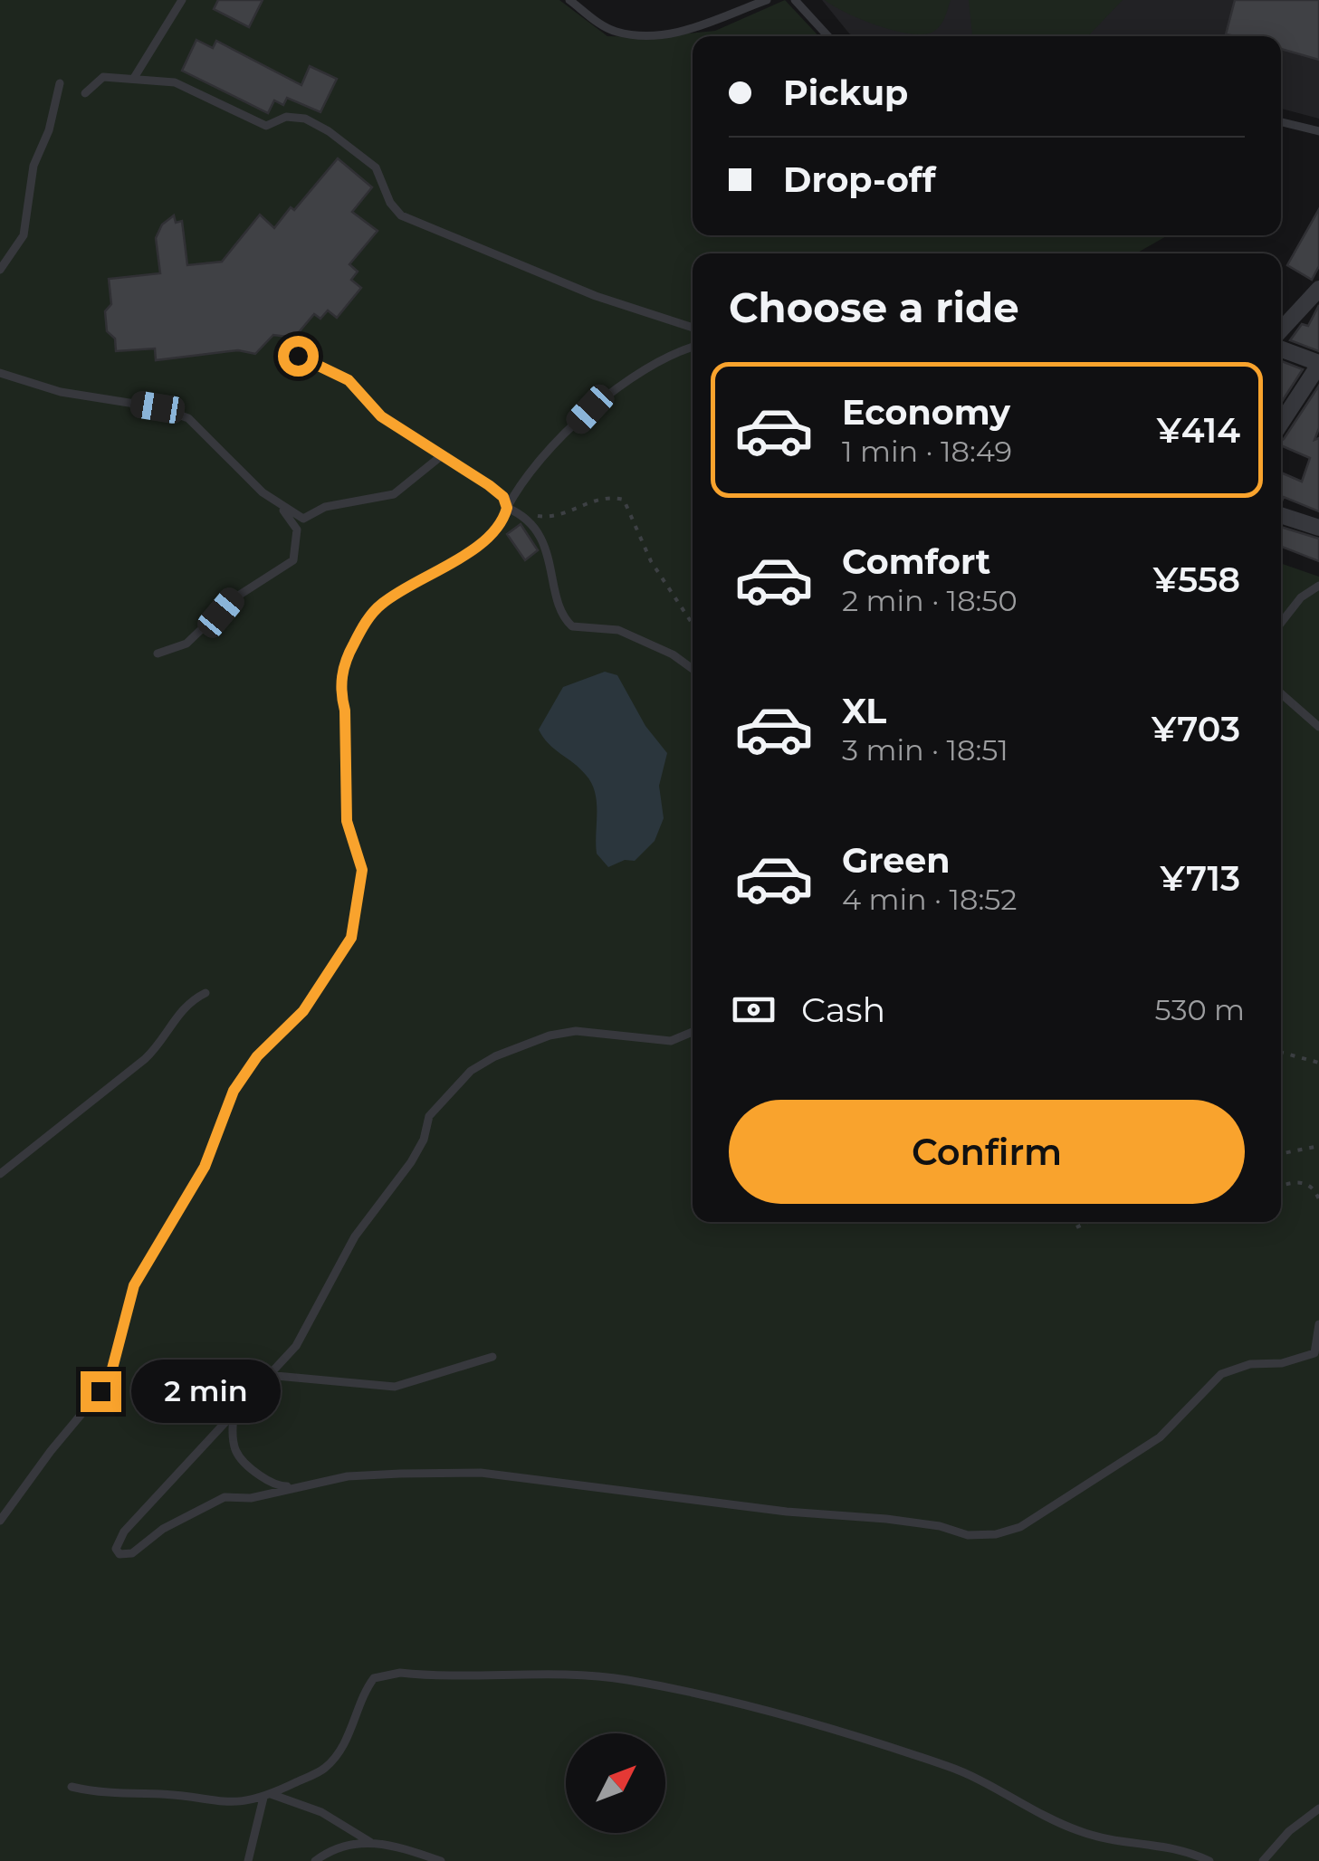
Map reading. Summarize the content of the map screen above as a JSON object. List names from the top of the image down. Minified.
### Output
{"north":"top right","page":{"banner":["Pickup","Drop-off"],"heading":"Choose a ride","list":[{"name":"Economy","note":"1 min · 18:49","value":"¥414"},{"name":"Comfort","note":"2 min · 18:50","value":"¥558"},{"name":"XL","note":"3 min · 18:51","value":"¥703"},{"name":"Green","note":"4 min · 18:52","value":"¥713"}],"pay":["Cash","530 m"],"buttons":"Confirm","bubble":"2 min"}}
